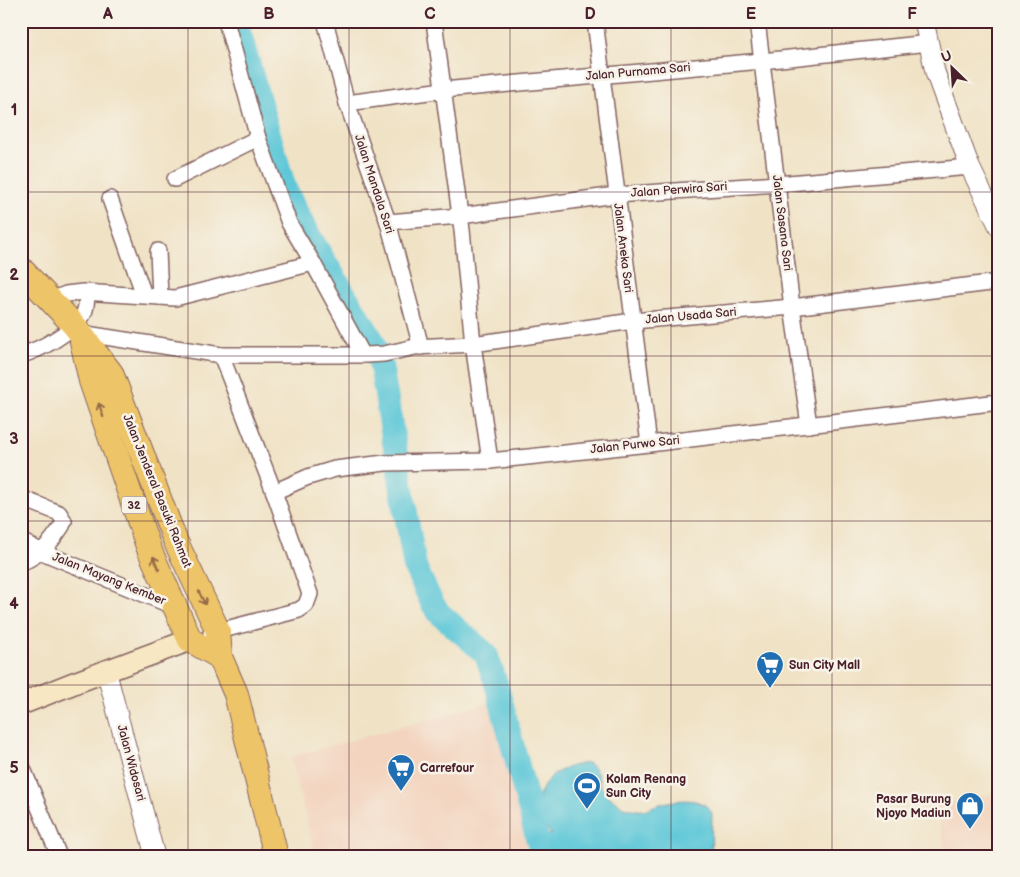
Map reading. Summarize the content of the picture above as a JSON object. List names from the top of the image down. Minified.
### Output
{"streets":{"highway":["Jalan Jenderal Basuki Rahmat","32"],"street":["Jalan Purnama Sari","Jalan Mandala Sari","Jalan Perwira Sari","Jalan Sasana Sari","Jalan Aneka Sari","Jalan Usada Sari","Jalan Purwo Sari","Jalan Mayang Kember","Jalan Widosari"]},"crossings":[["Jalan Purnama Sari","Jalan Mandala Sari"],["Jalan Purnama Sari","Jalan Sasana Sari"],["Jalan Purnama Sari","Jalan Aneka Sari"],["Jalan Mandala Sari","Jalan Perwira Sari"],["Jalan Mandala Sari","Jalan Usada Sari"],["Jalan Perwira Sari","Jalan Sasana Sari"],["Jalan Perwira Sari","Jalan Aneka Sari"],["Jalan Sasana Sari","Jalan Usada Sari"],["Jalan Sasana Sari","Jalan Purwo Sari"],["Jalan Aneka Sari","Jalan Usada Sari"],["Jalan Aneka Sari","Jalan Purwo Sari"],["Jalan Usada Sari","Jalan Jenderal Basuki Rahmat"],["Jalan Jenderal Basuki Rahmat","Jalan Mayang Kember"]],"places":{"supermarket":["Sun City Mall","Carrefour"],"sports":["Kolam Renang Sun City"],"shop":["Pasar Burung Njoyo Madiun"]},"north":"top left","grid":{"columns":["A","B","C","D","E","F"],"rows":["1","2","3","4","5"]}}
